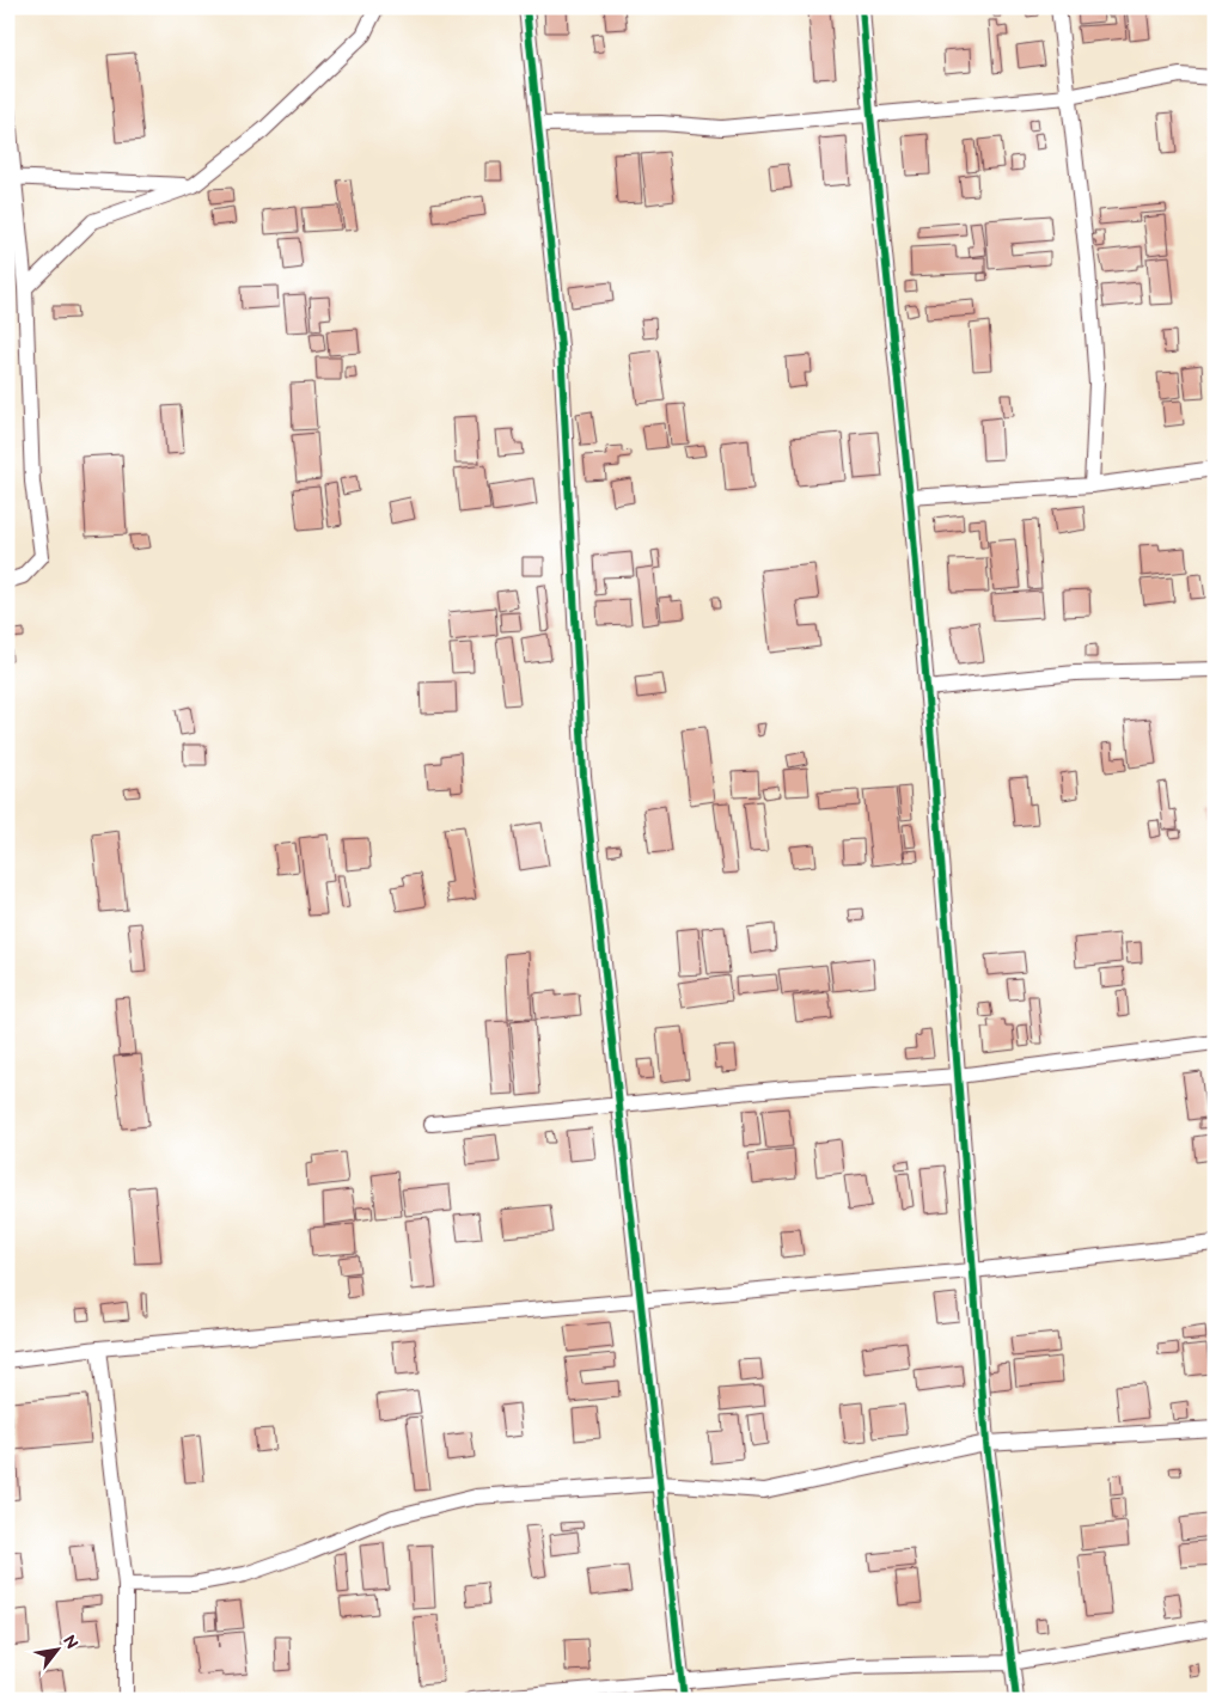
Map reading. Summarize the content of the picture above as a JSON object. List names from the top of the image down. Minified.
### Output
{"north":"top right"}
